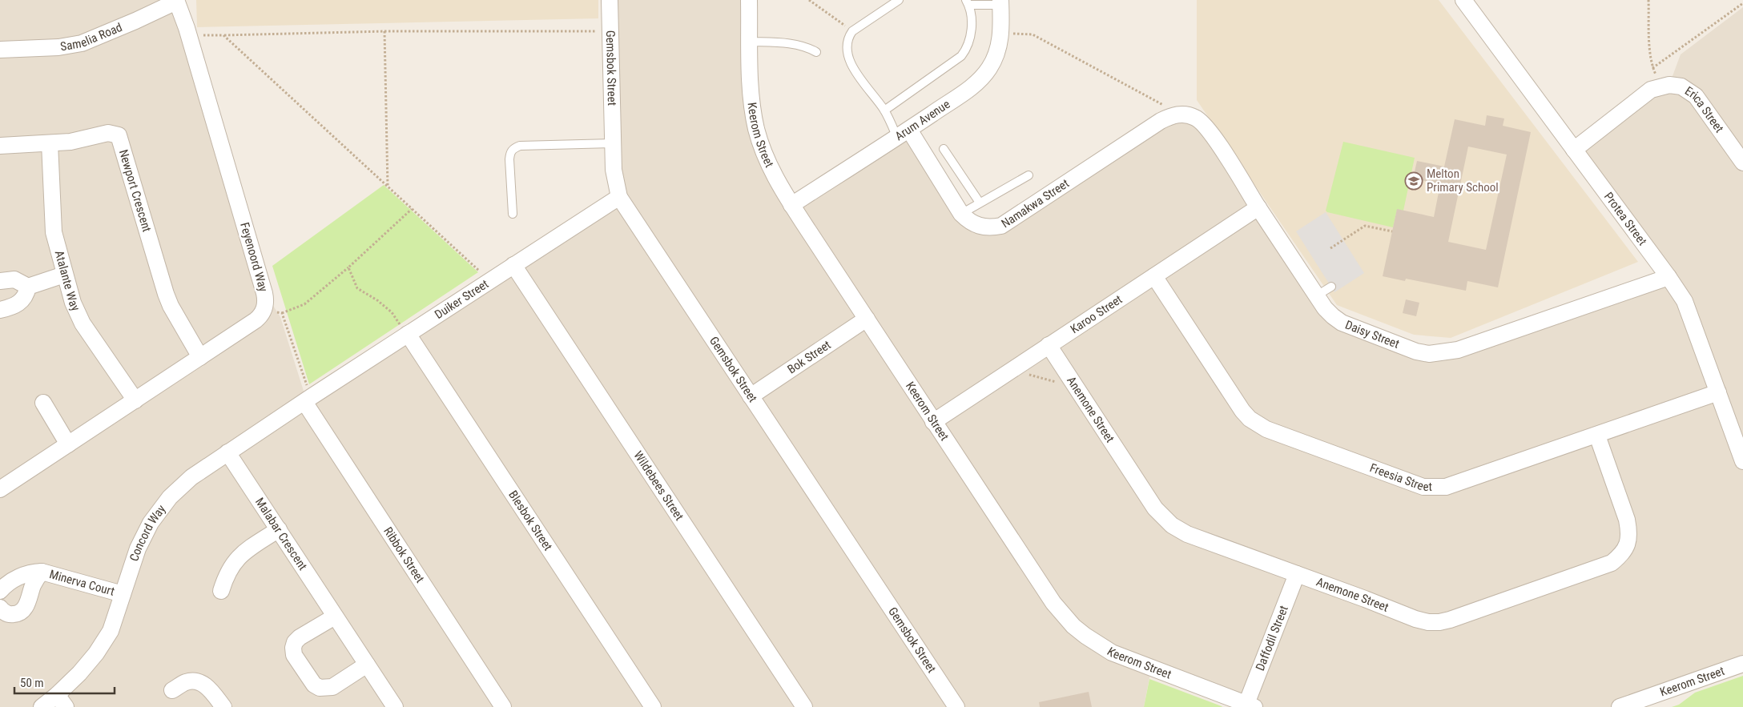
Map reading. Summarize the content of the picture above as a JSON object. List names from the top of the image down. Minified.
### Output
{"streets":{"street":["Samelia Road","Gemsbok Street","Erica Street","Arum Avenue","Keerom Street","Newport Crescent","Namakwa Street","Protea Street","Feyenoord Way","Atalante Way","Duiker Street","Karoo Street","Daisy Street","Bok Street","Anemone Street","Freesia Street","Wildebees Street","Blesbok Street","Concord Way","Malabar Crescent","Ribbok Street","Minerva Court","Daffodil Street"]},"crossings":[["Samelia Road","Feyenoord Way"],["Gemsbok Street","Duiker Street"],["Gemsbok Street","Bok Street"],["Erica Street","Protea Street"],["Arum Avenue","Keerom Street"],["Arum Avenue","Namakwa Street"],["Keerom Street","Karoo Street"],["Keerom Street","Bok Street"],["Keerom Street","Daffodil Street"],["Newport Crescent","Feyenoord Way"],["Newport Crescent","Atalante Way"],["Namakwa Street","Daisy Street"],["Protea Street","Daisy Street"],["Protea Street","Freesia Street"],["Feyenoord Way","Atalante Way"],["Duiker Street","Wildebees Street"],["Duiker Street","Blesbok Street"],["Duiker Street","Concord Way"],["Duiker Street","Ribbok Street"],["Karoo Street","Daisy Street"],["Karoo Street","Anemone Street"],["Karoo Street","Freesia Street"],["Anemone Street","Freesia Street"],["Anemone Street","Daffodil Street"],["Concord Way","Malabar Crescent"],["Concord Way","Ribbok Street"],["Concord Way","Minerva Court"]],"places":{"school or university":["Melton Primary School"]},"scale_bar":"50 m"}
